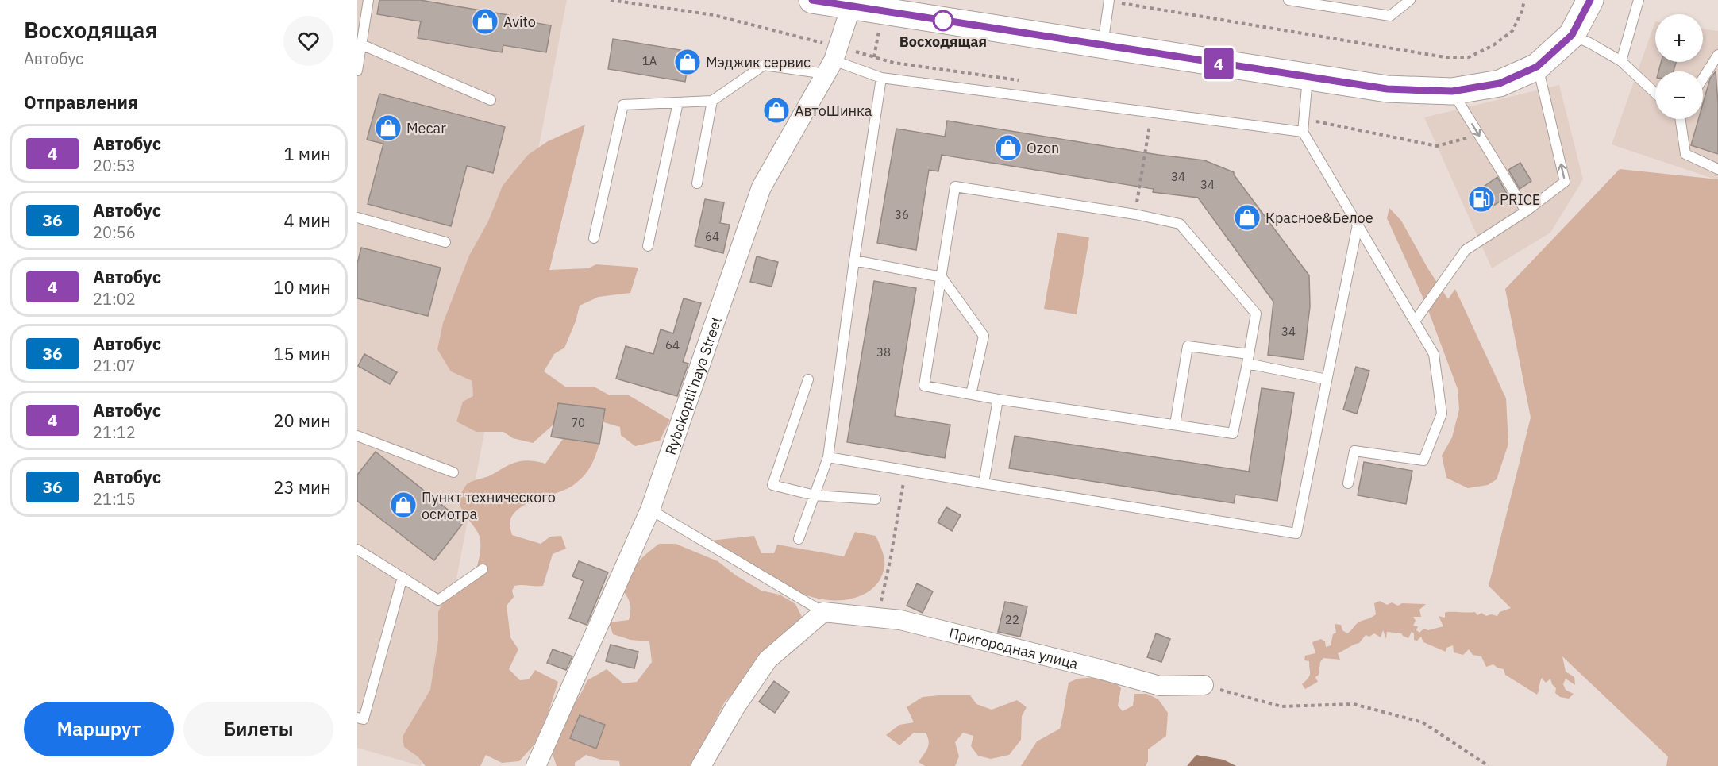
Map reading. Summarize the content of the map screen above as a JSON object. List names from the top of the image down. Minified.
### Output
{"streets":{"street":["Rybokoptil'naya Street","Пригородная улица"]},"places":{"other":["Восходящая"],"shop":["Avito","Мэджик сервис","АвтоШинка","Mecar","Ozon","Красное&Белое","Пункт технического осмотра"],"fuel station":["PRICE"]},"lines":["bus line 4"],"house_numbers":["1А","34","34","36","64","34","64","38","70","22"],"page":{"heading":[["Восходящая","Автобус"],"Отправления"],"on_map":"4","map_buttons":["+","−"],"list":[{"mark":"4","name":"Автобус","note":"20:53","value":"1 мин"},{"mark":"36","name":"Автобус","note":"20:56","value":"4 мин"},{"mark":"4","name":"Автобус","note":"21:02","value":"10 мин"},{"mark":"36","name":"Автобус","note":"21:07","value":"15 мин"},{"mark":"4","name":"Автобус","note":"21:12","value":"20 мин"},{"mark":"36","name":"Автобус","note":"21:15","value":"23 мин"}],"buttons":["Маршрут","Билеты"]}}
